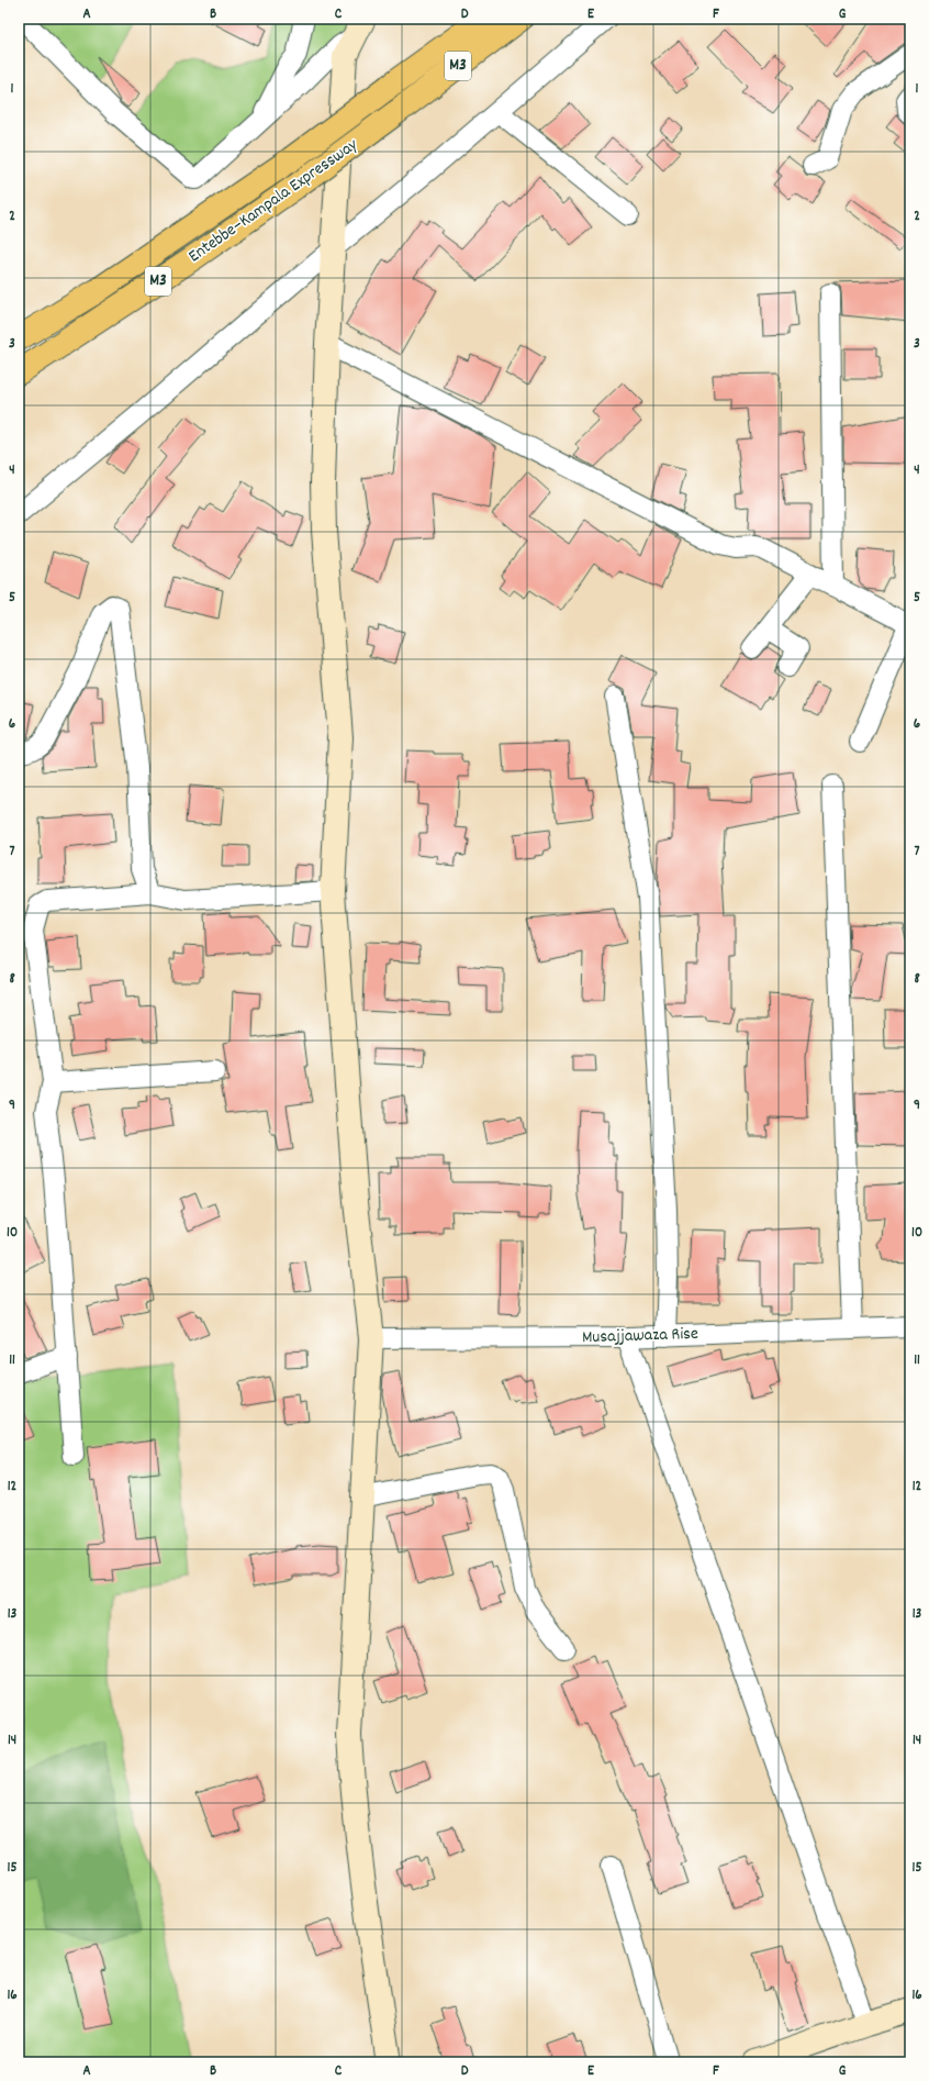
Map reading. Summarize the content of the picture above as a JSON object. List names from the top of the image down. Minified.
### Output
{"streets":{"highway":["M3","Entebbe–Kampala Expressway"],"street":["Musajjawaza Rise"]},"grid":{"columns":["A","B","C","D","E","F","G"],"rows":["1","2","3","4","5","6","7","8","9","10","11","12","13","14","15","16"]}}
